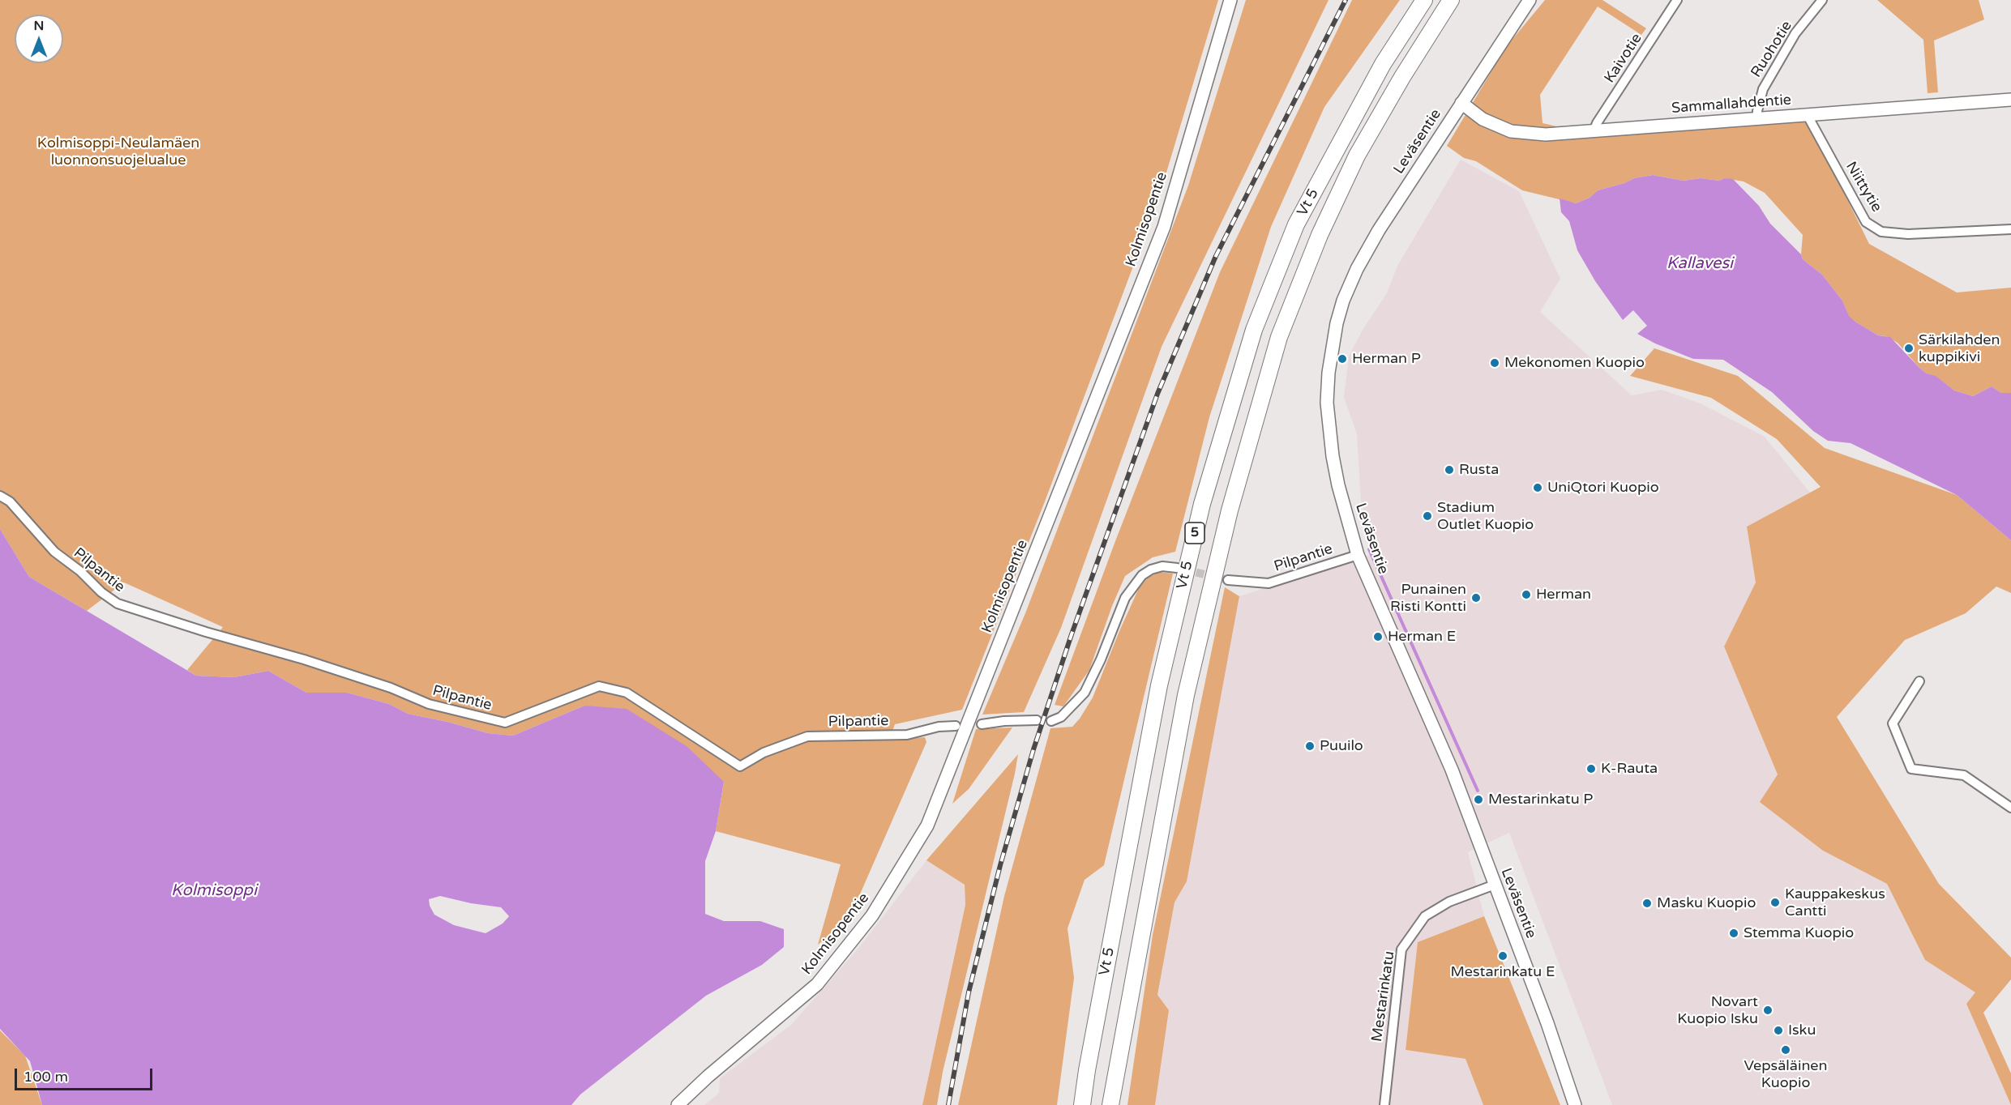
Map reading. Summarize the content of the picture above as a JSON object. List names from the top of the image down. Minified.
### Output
{"streets":{"highway":["Vt 5","5"],"main road":["Sammallahdentie","Leväsentie","Kolmisopentie"],"street":["Ruohotie","Kaivotie","Niittytie","Pilpantie","Mestarinkatu"]},"crossings":[["Ruohotie","Sammallahdentie"],["Kaivotie","Sammallahdentie"],["Sammallahdentie","Leväsentie"],["Sammallahdentie","Niittytie"],["Leväsentie","Pilpantie"],["Leväsentie","Mestarinkatu"]],"water":["Kallavesi","Kolmisoppi"],"parks":["Kolmisoppi-Neulamäen luonnonsuojelualue"],"places":["Särkilahden kuppikivi","Herman P","Mekonomen Kuopio","Rusta","UniQtori Kuopio","Stadium Outlet Kuopio","Herman","Punainen Risti Kontti","Herman E","Puuilo","K-Rauta","Mestarinkatu P","Kauppakeskus Cantti","Masku Kuopio","Stemma Kuopio","Mestarinkatu E","Novart Kuopio Isku","Isku","Vepsäläinen Kuopio"],"scale_bar":"100 m","north":"top"}
